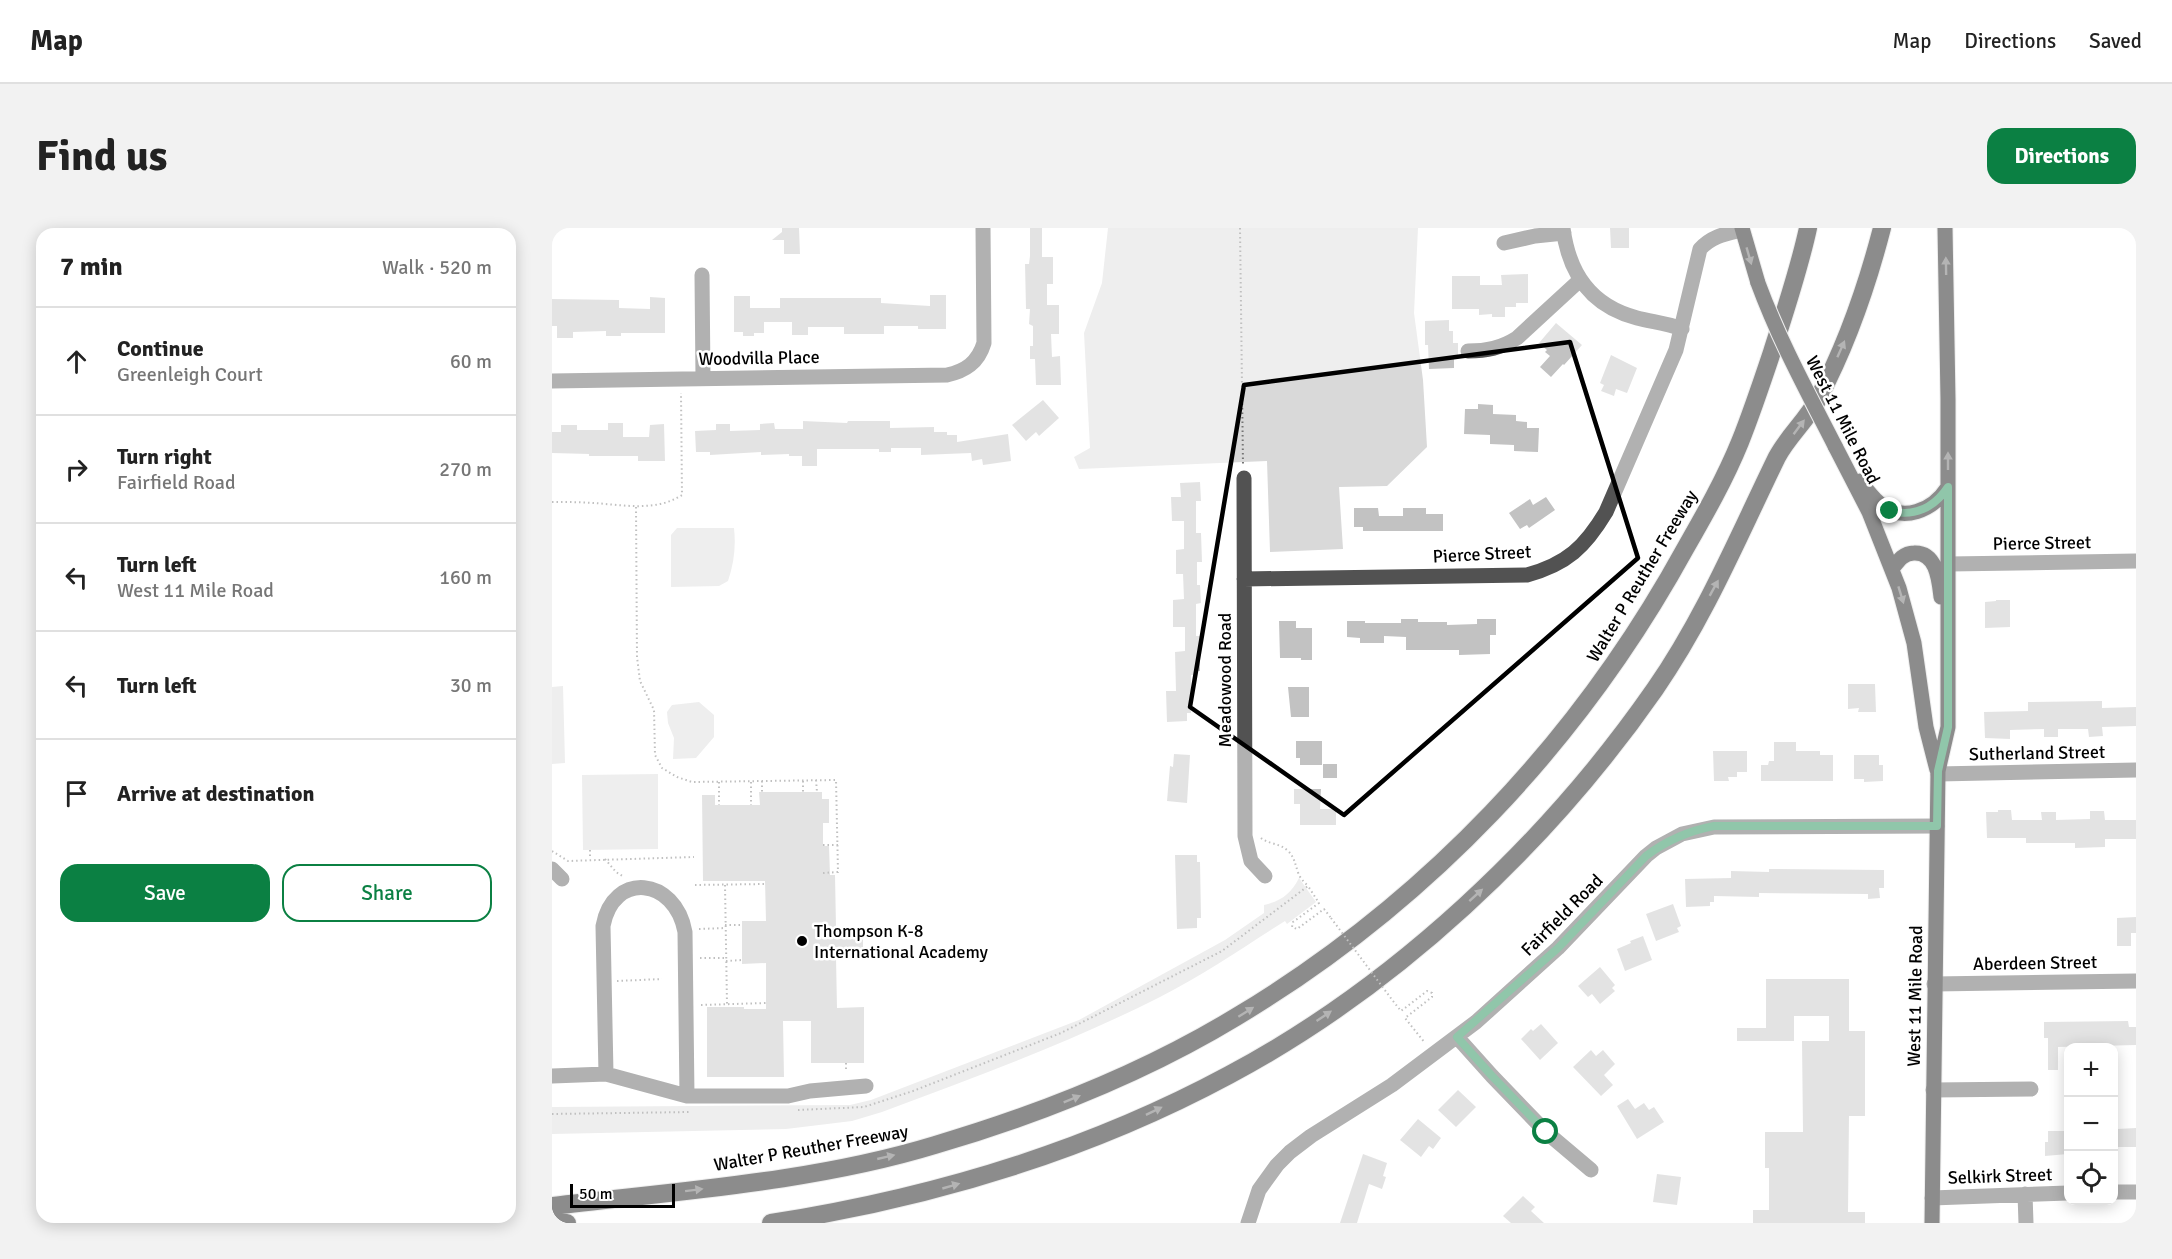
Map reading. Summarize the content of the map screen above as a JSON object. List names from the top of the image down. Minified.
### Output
{"streets":{"highway":["Walter P Reuther Freeway"],"main road":["West 11 Mile Road"],"street":["Woodvilla Place","Pierce Street","Meadowood Road","Sutherland Street","Fairfield Road","Aberdeen Street","Selkirk Street"]},"crossings":[["West 11 Mile Road","Pierce Street"],["West 11 Mile Road","Sutherland Street"],["West 11 Mile Road","Fairfield Road"],["West 11 Mile Road","Aberdeen Street"],["West 11 Mile Road","Selkirk Street"],["Pierce Street","Meadowood Road"]],"places":["Thompson K-8 International Academy"],"scale_bar":"50 m","page":{"header":"Map","nav":["Map","Directions","Saved"],"buttons":["Directions",["Save","Share"]],"title":"Find us","heading":["7 min","Walk · 520 m"],"list":[["Continue","Greenleigh Court","60 m"],["Turn right","Fairfield Road","270 m"],["Turn left","West 11 Mile Road","160 m"],["Turn left","30 m"],"Arrive at destination"],"map_buttons":["+","−"],"scale":"50 m"}}
